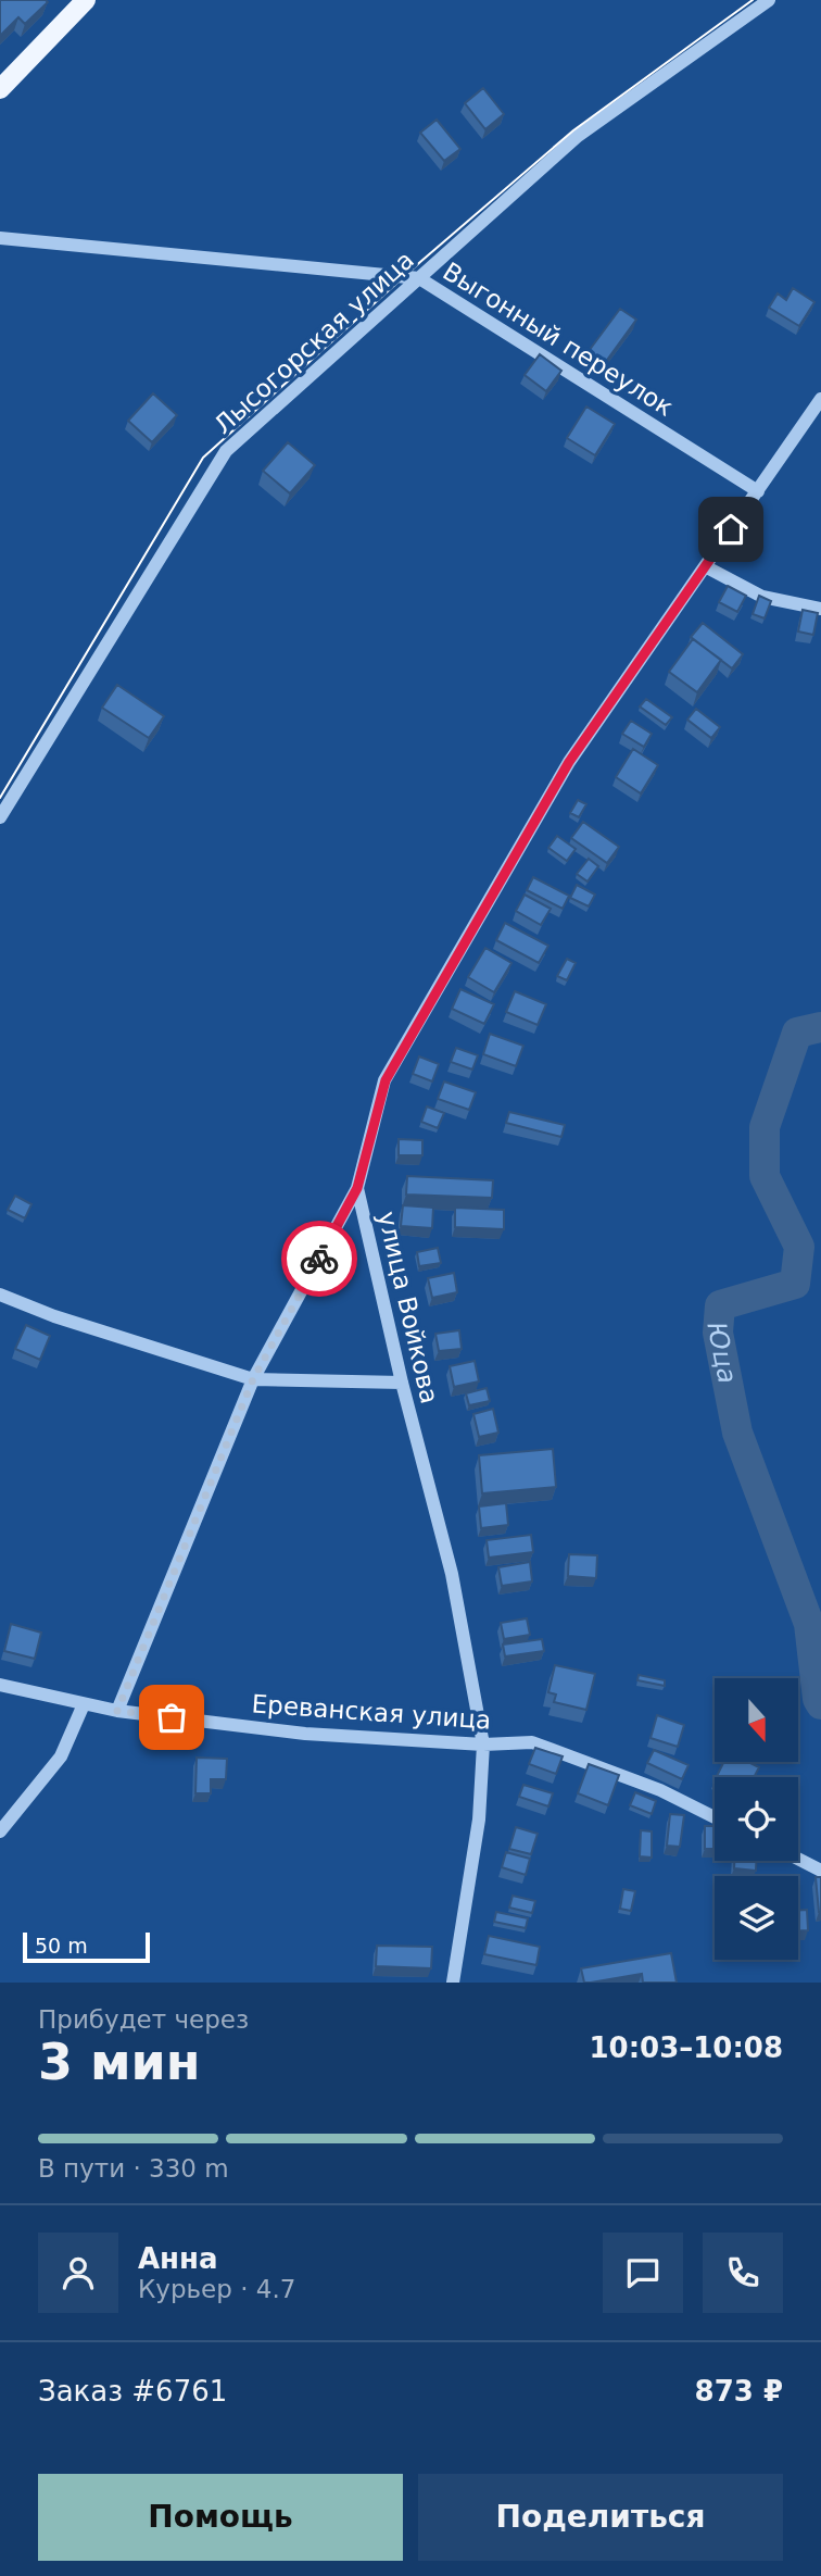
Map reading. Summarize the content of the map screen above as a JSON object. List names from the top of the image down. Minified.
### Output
{"streets":{"street":["Выгонный переулок","Лысогорская улица","улица Войкова","Ереванская улица"]},"crossings":[["Выгонный переулок","Лысогорская улица"],["Выгонный переулок","улица Войкова"],["улица Войкова","Ереванская улица"]],"water":["Юца"],"scale_bar":"50 m","north":"bottom","page":{"scale":"50 m","heading":["3 мин","Прибудет через","10:03–10:08"],"panel":["Анна","Курьер · 4.7","Заказ #6761","873 ₽"],"bar":"В пути · 330 m","buttons":["Помощь","Поделиться"]}}
